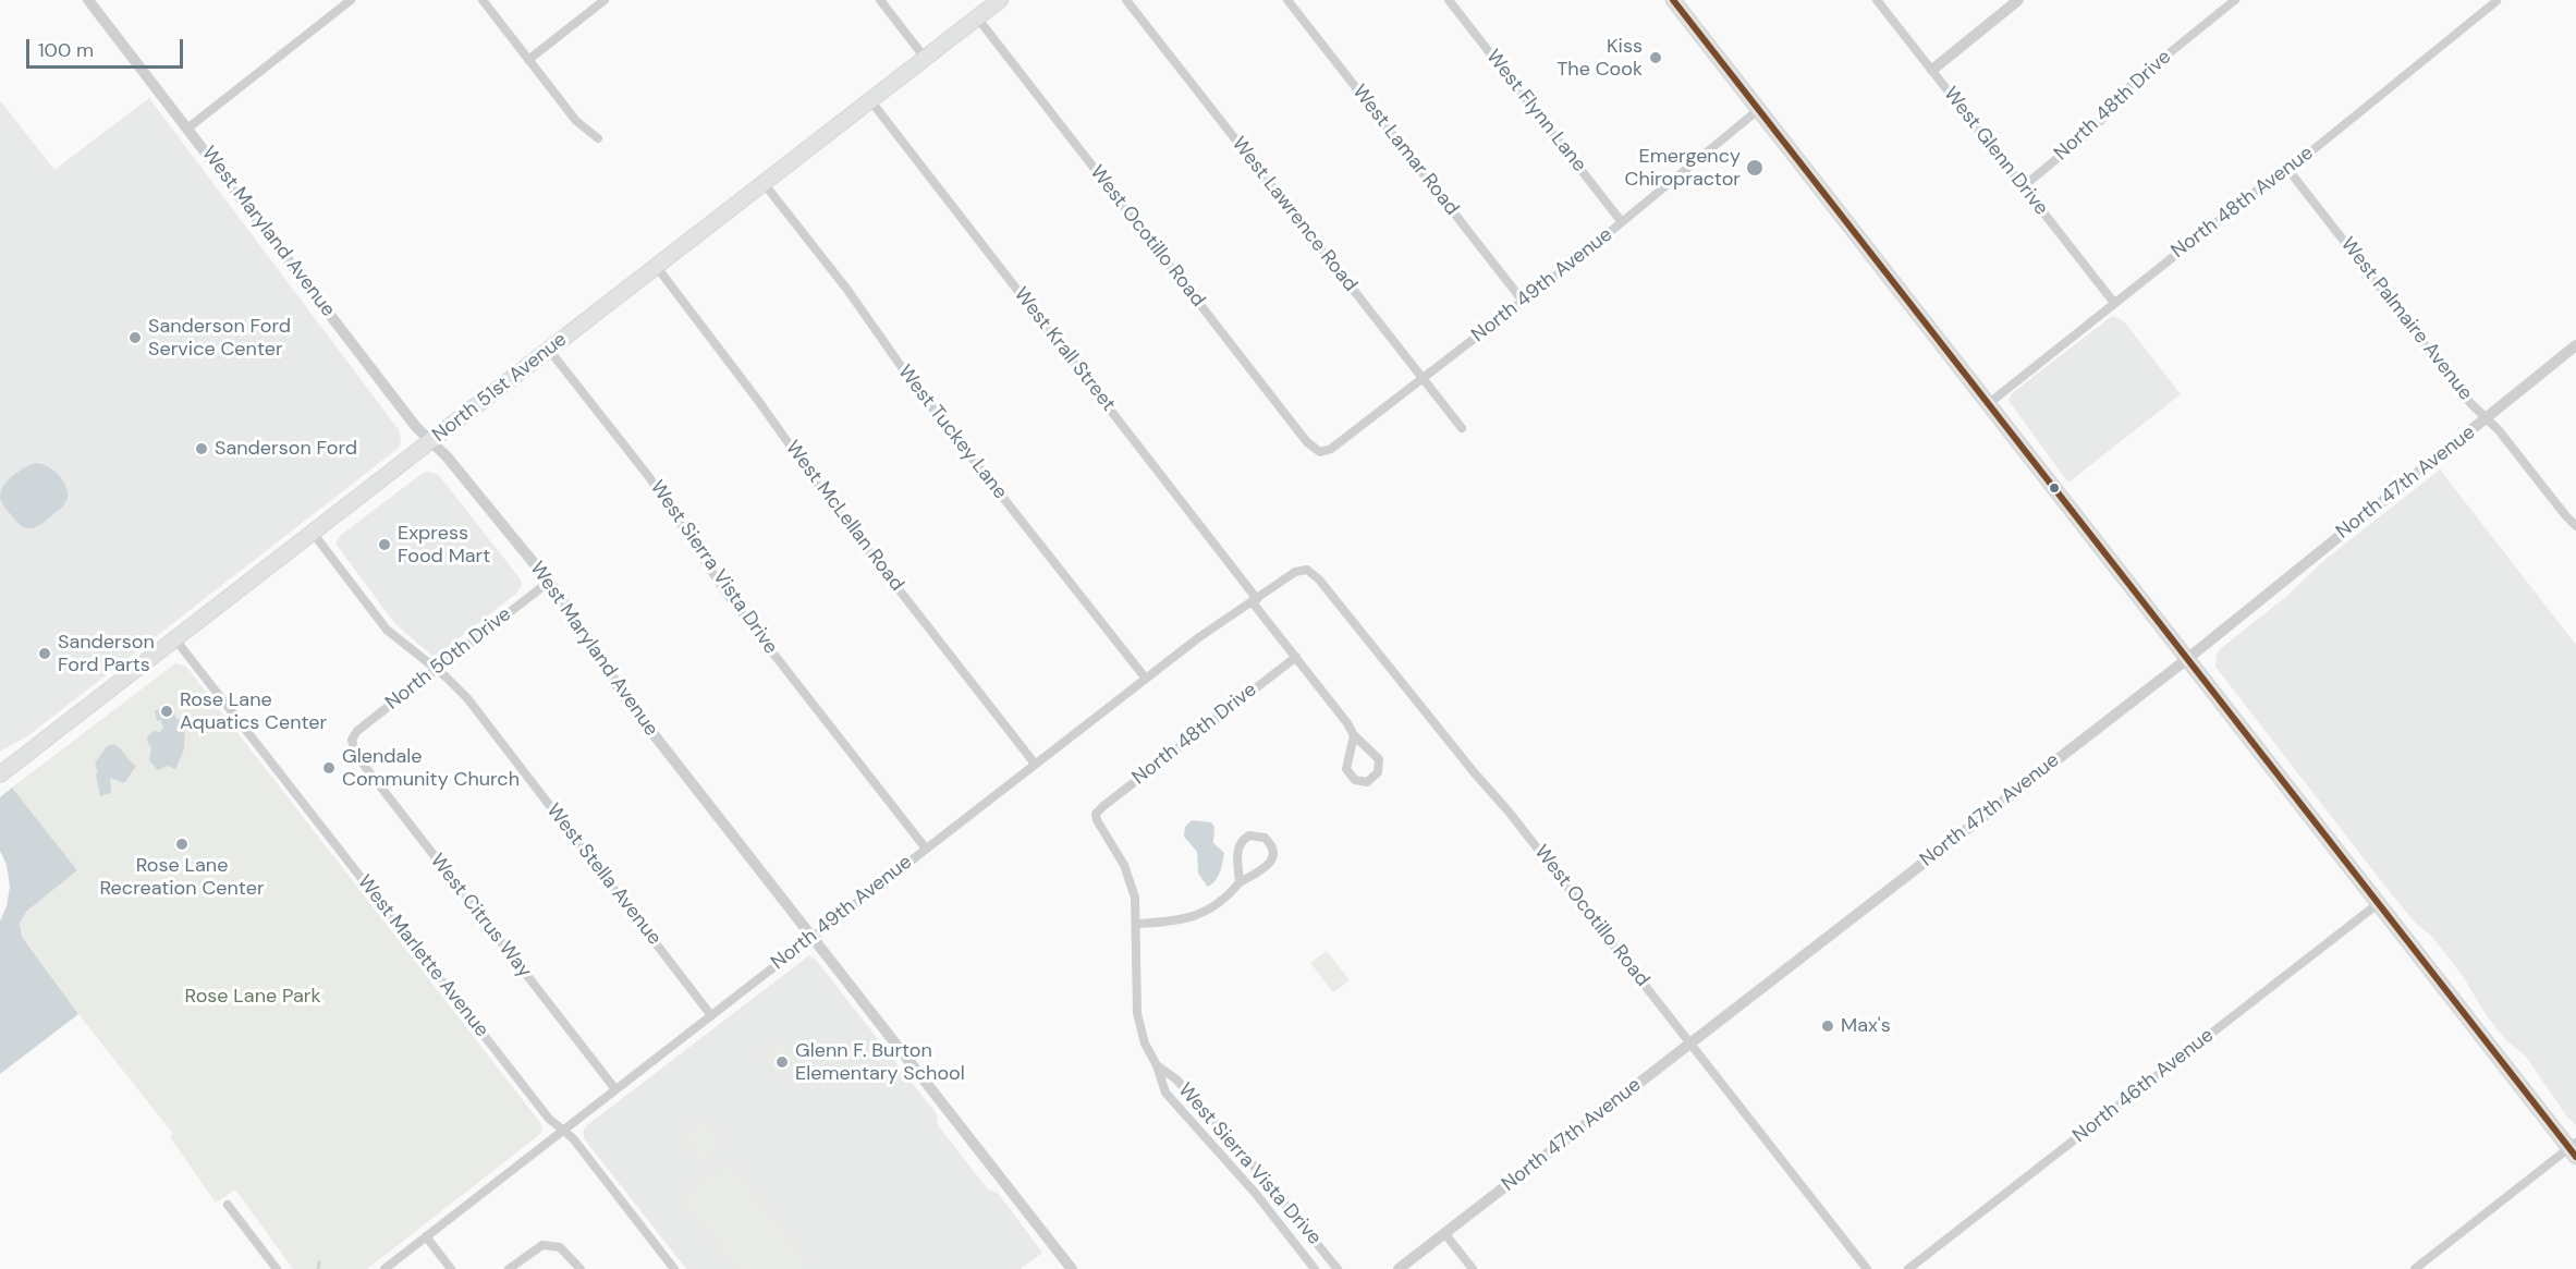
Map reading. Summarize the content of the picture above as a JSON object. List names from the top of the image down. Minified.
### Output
{"streets":{"main road":["North 51st Avenue"],"street":["North 48th Drive","West Flynn Lane","West Lamar Road","West Glenn Drive","North 48th Avenue","West Lawrence Road","West Maryland Avenue","West Ocotillo Road","North 49th Avenue","West Palmaire Avenue","West Krall Street","West Tuckey Lane","North 47th Avenue","West McLellan Road","West Sierra Vista Drive","North 50th Drive","West Stella Avenue","West Citrus Way","West Marlette Avenue","North 46th Avenue"]},"crossings":[["North 48th Drive","West Glenn Drive"],["North 48th Drive","West Krall Street"],["North 48th Drive","West Sierra Vista Drive"],["West Flynn Lane","North 49th Avenue"],["West Lamar Road","North 49th Avenue"],["West Glenn Drive","North 48th Avenue"],["North 48th Avenue","West Palmaire Avenue"],["West Lawrence Road","North 49th Avenue"],["West Maryland Avenue","North 49th Avenue"],["West Maryland Avenue","North 51st Avenue"],["West Maryland Avenue","North 50th Drive"],["West Ocotillo Road","North 49th Avenue"],["West Ocotillo Road","North 51st Avenue"],["West Ocotillo Road","North 47th Avenue"],["North 49th Avenue","West Krall Street"],["North 49th Avenue","West Tuckey Lane"],["North 49th Avenue","West McLellan Road"],["North 49th Avenue","West Sierra Vista Drive"],["North 49th Avenue","West Stella Avenue"],["North 49th Avenue","West Citrus Way"],["North 49th Avenue","West Marlette Avenue"],["West Palmaire Avenue","North 47th Avenue"],["West Krall Street","North 51st Avenue"],["North 51st Avenue","West Tuckey Lane"],["North 51st Avenue","West McLellan Road"],["North 51st Avenue","West Sierra Vista Drive"],["North 51st Avenue","West Stella Avenue"],["North 51st Avenue","West Marlette Avenue"],["North 50th Drive","West Stella Avenue"],["North 50th Drive","West Citrus Way"]],"parks":["Rose Lane Park"],"places":["Kiss The Cook","Emergency Chiropractor","Sanderson Ford Service Center","Sanderson Ford","Express Food Mart","Sanderson Ford Parts","Rose Lane Aquatics Center","Glendale Community Church","Rose Lane Recreation Center","Max's","Glenn F. Burton Elementary School"],"scale_bar":"100 m"}
